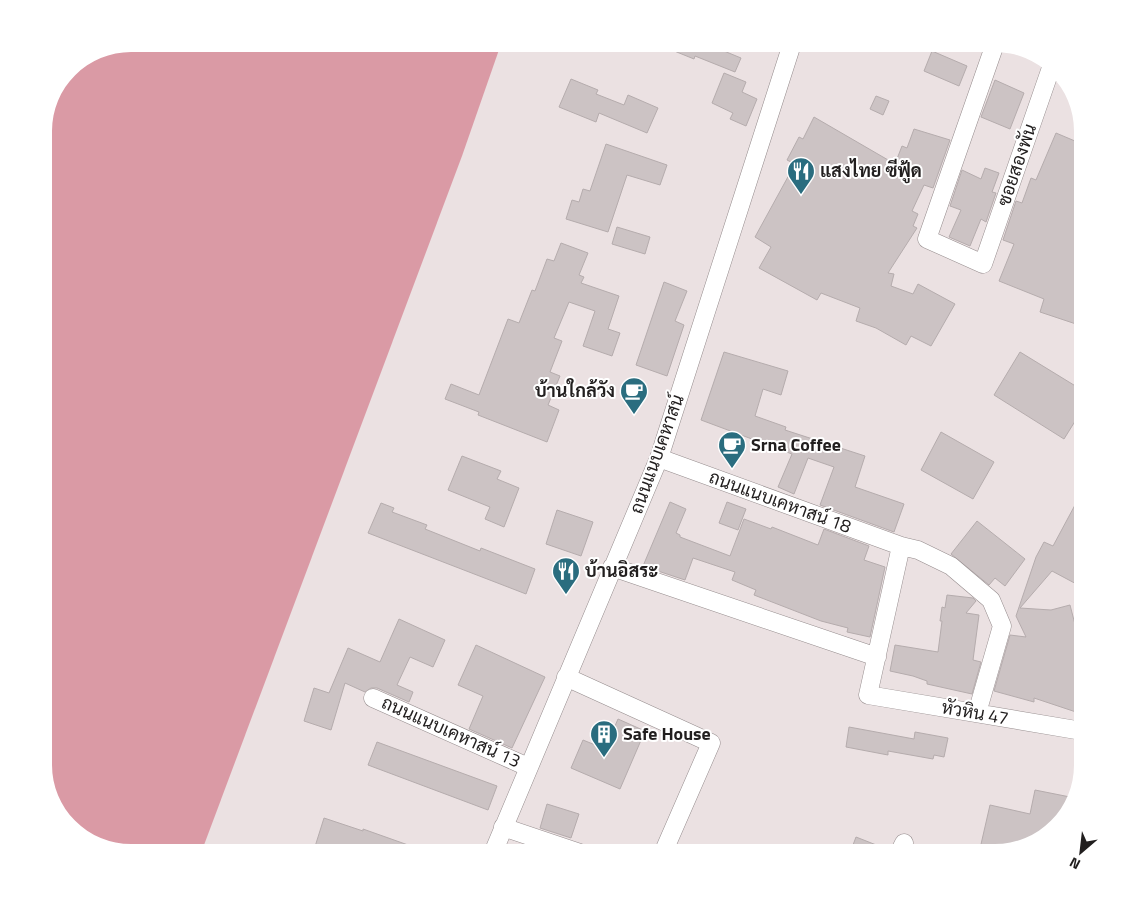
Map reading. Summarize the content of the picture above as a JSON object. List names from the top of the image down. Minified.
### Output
{"streets":{"street":["ซอยสองพัน","ถนนแนบเคหาสน์","ถนนแนบเคหาสน์ 18","หัวหิน 47","ถนนแนบเคหาสน์ 13"]},"crossings":[["ถนนแนบเคหาสน์","ถนนแนบเคหาสน์ 18"],["ถนนแนบเคหาสน์","ถนนแนบเคหาสน์ 13"],["ถนนแนบเคหาสน์ 18","หัวหิน 47"]],"places":{"restaurant":["แสงไทย ซีฟู้ด","บ้านอิสระ"],"cafe":["บ้านใกล้วัง","Srna Coffee"],"building":["Safe House"]},"north":"bottom left"}
